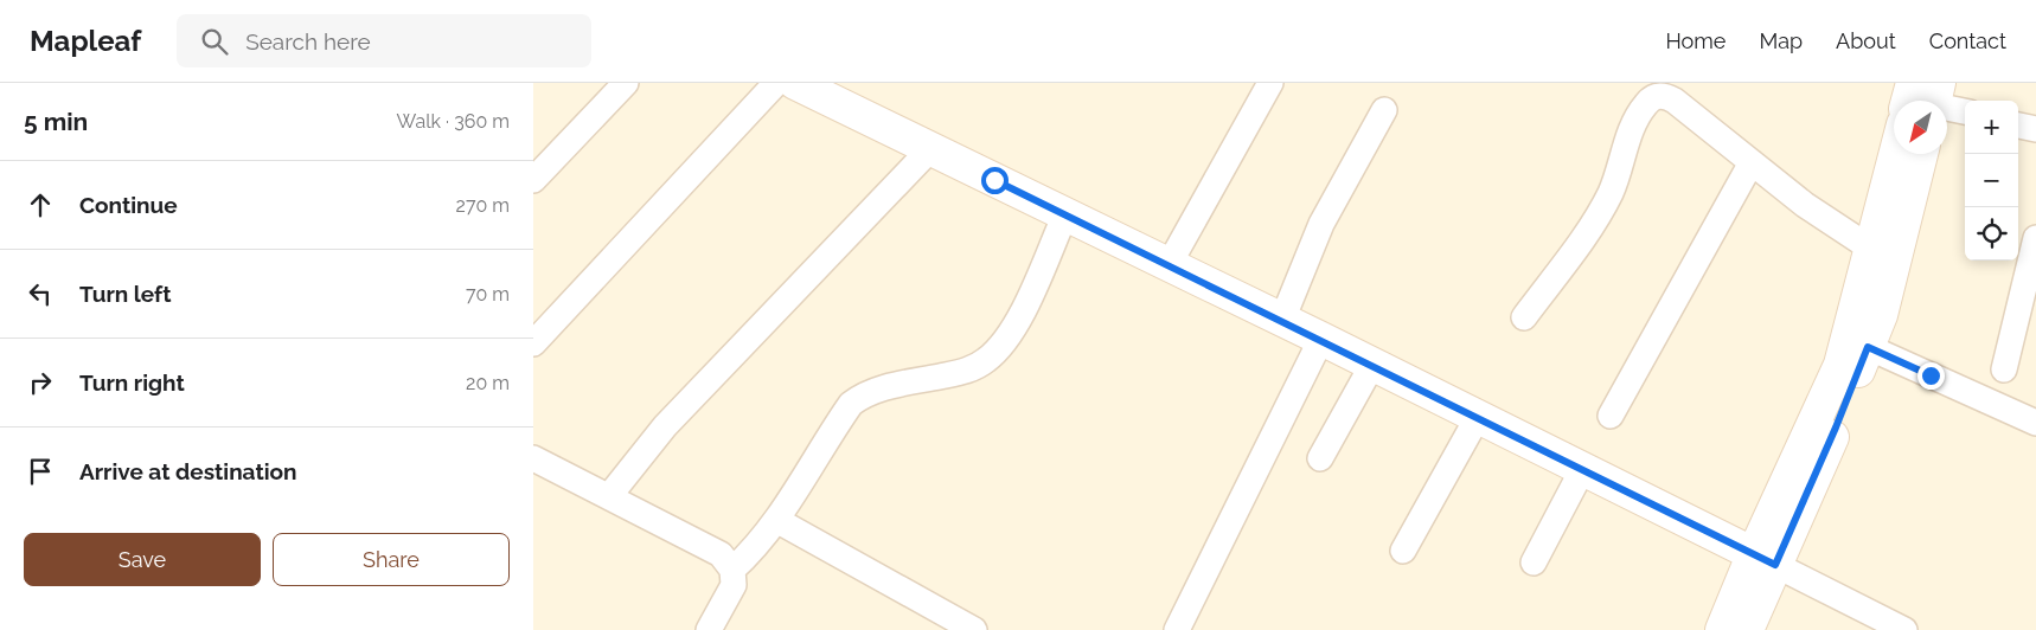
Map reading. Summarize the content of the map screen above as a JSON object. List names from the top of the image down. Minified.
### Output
{"north":"bottom left","page":{"header":"Mapleaf","search":"Search here","nav":["Home","Map","About","Contact"],"heading":["5 min","Walk · 360 m"],"map_buttons":["+","−"],"list":[["Continue","270 m"],["Turn left","70 m"],["Turn right","20 m"],"Arrive at destination"],"buttons":["Save","Share"]}}
